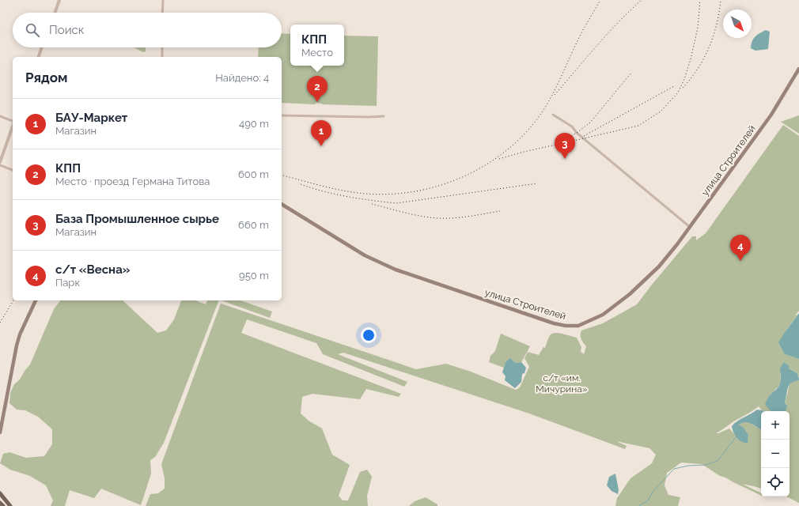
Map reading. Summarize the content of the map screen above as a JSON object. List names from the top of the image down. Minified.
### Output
{"streets":{"main road":["улица Строителей"]},"parks":["с/т «им. Мичурина»"],"north":"bottom right","page":{"search":"Поиск","popup":["КПП","Место"],"heading":["Рядом","Найдено: 4"],"pins":["2","1","3","4"],"list":[{"mark":"1","name":"БАУ-Маркет","note":"Магазин","value":"490 m"},{"mark":"2","name":"КПП","note":"Место · проезд Германа Титова","value":"600 m"},{"mark":"3","name":"База Промышленное сырье","note":"Магазин","value":"660 m"},{"mark":"4","name":"с/т «Весна»","note":"Парк","value":"950 m"}],"map_buttons":["+","−"]}}
